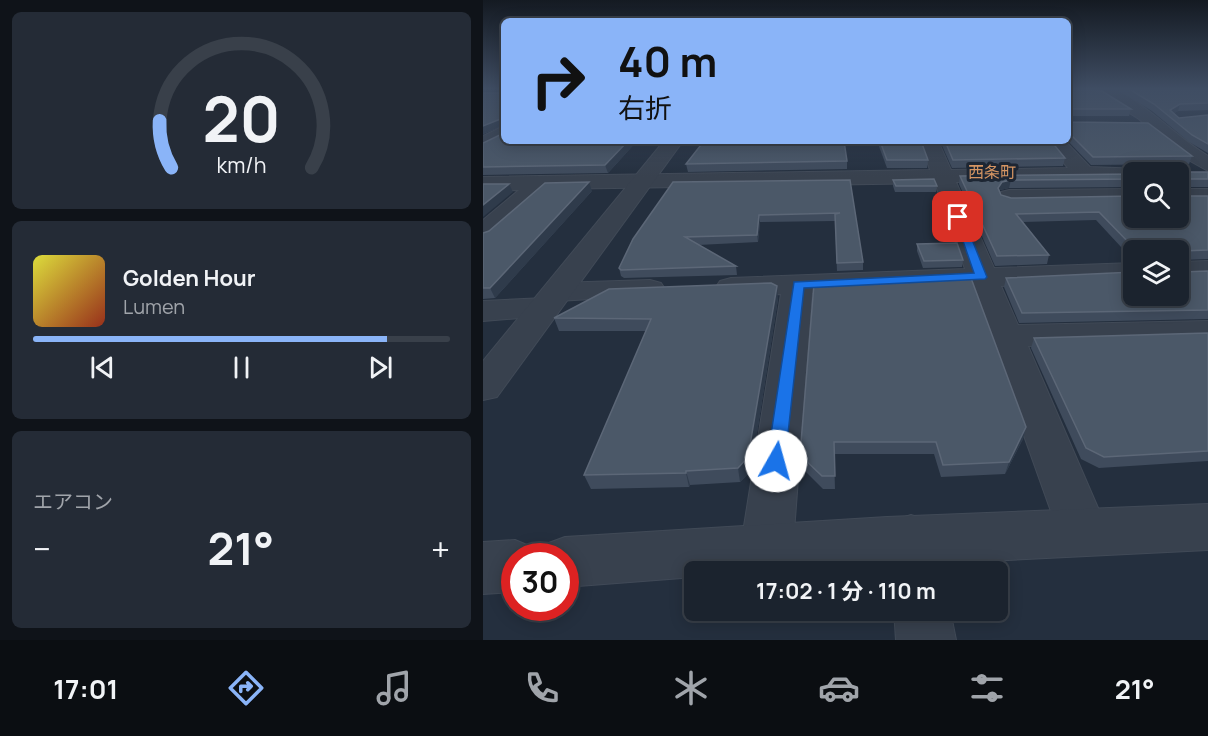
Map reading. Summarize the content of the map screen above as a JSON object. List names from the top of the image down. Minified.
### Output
{"districts":["西条町"],"page":{"turn":["40 m","右折"],"song":["Golden Hour","Lumen"],"tile":"エアコン","heat":["−","21°","+"],"limit":"30","trip":"17:02 · 1 分 · 110 m","tabs":["17:01","21°"],"gauge":["20","km/h"]}}
